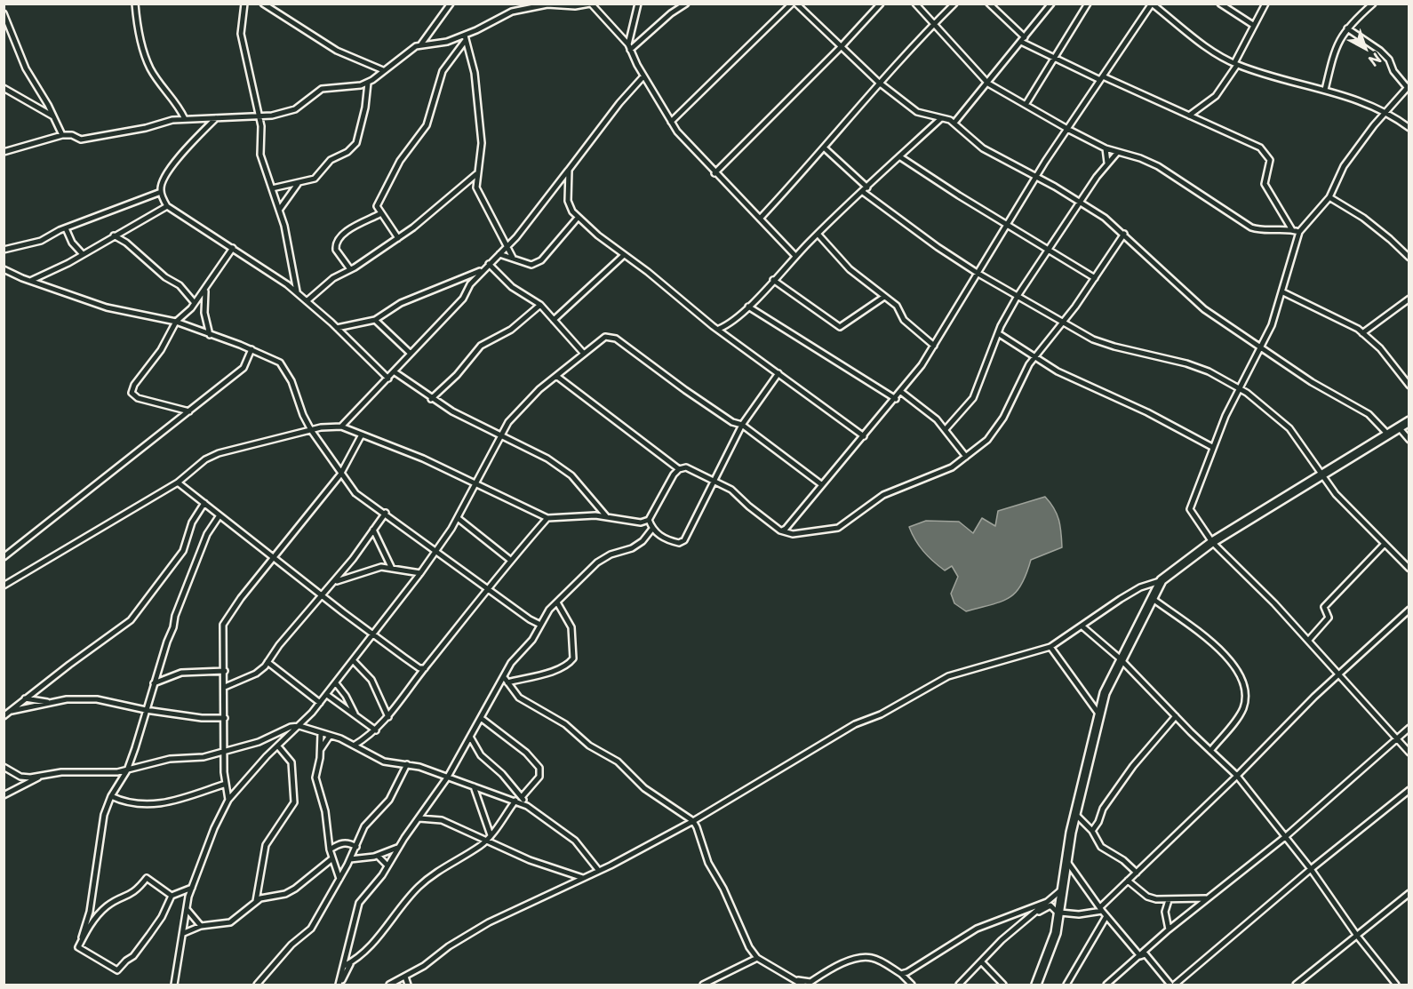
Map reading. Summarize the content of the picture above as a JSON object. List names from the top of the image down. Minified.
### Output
{"north":"bottom right"}
